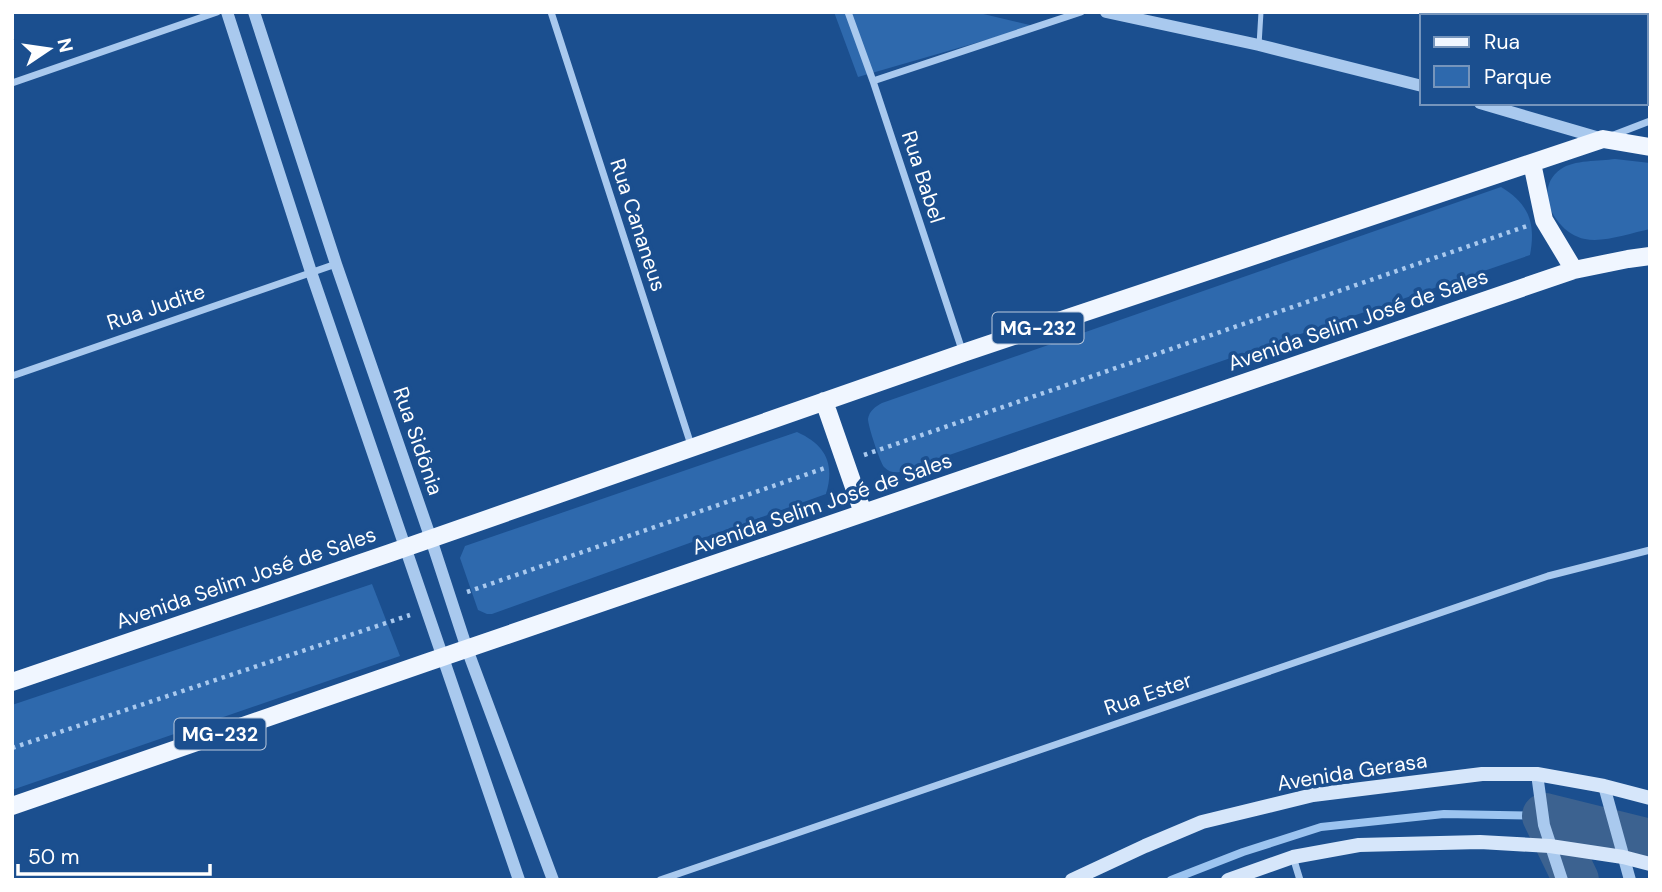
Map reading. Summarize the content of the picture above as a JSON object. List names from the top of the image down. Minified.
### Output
{"streets":{"main road":["Avenida Selim José de Sales","MG-232","Avenida Gerasa"],"street":["Rua Babel","Rua Cananeus","Rua Judite","Rua Sidônia","Rua Ester"]},"crossings":[["Rua Babel","Avenida Selim José de Sales"],["Rua Cananeus","Avenida Selim José de Sales"],["Rua Judite","Rua Sidônia"],["Avenida Selim José de Sales","Rua Sidônia"]],"legend":["Rua","Parque"],"scale_bar":"50 m","north":"right"}
